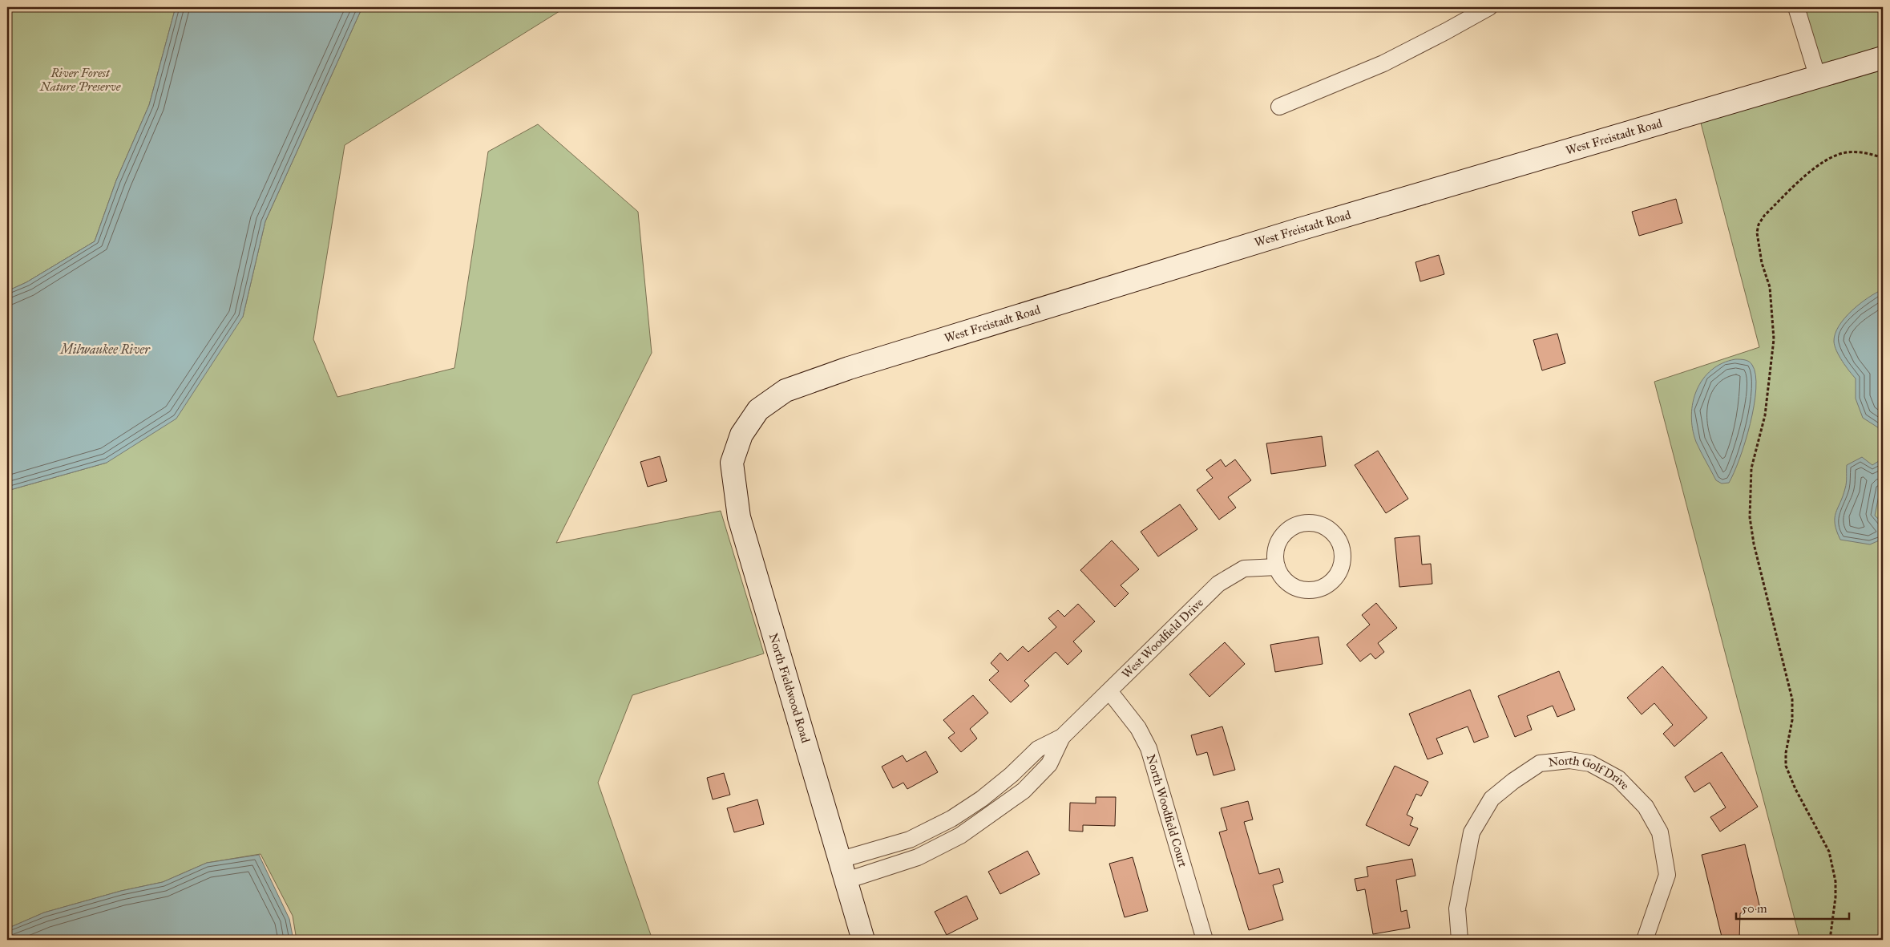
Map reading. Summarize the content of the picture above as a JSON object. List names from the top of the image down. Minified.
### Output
{"streets":{"street":["West Freistadt Road","West Woodfield Drive","North Fieldwood Road","North Golf Drive","North Woodfield Court"]},"crossings":[["West Freistadt Road","North Fieldwood Road"],["West Woodfield Drive","North Fieldwood Road"],["West Woodfield Drive","North Woodfield Court"]],"water":["Milwaukee River"],"parks":["River Forest Nature Preserve"],"scale_bar":"50 m"}
